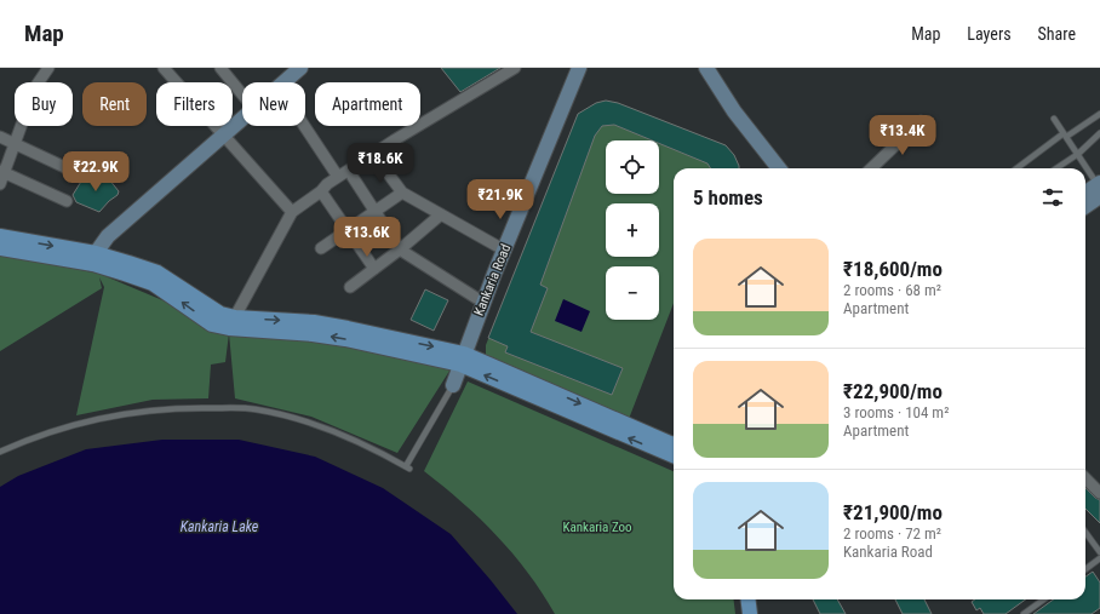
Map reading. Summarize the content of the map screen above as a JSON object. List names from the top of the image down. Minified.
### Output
{"streets":{"main road":["Kankaria Road"]},"water":["Kankaria Lake"],"parks":["Kankaria Zoo"],"page":{"header":"Map","nav":["Map","Layers","Share"],"chip":["Buy","Rent","Filters","New","Apartment"],"price":["₹13.4K","₹18.6K","₹22.9K","₹21.9K","₹13.6K"],"map_buttons":["+","−"],"heading":"5 homes","list":[{"name":"₹18,600/mo","note":"2 rooms · 68 m² · Apartment"},{"name":"₹22,900/mo","note":"3 rooms · 104 m² · Apartment"},{"name":"₹21,900/mo","note":"2 rooms · 72 m² · Kankaria Road"}]}}
